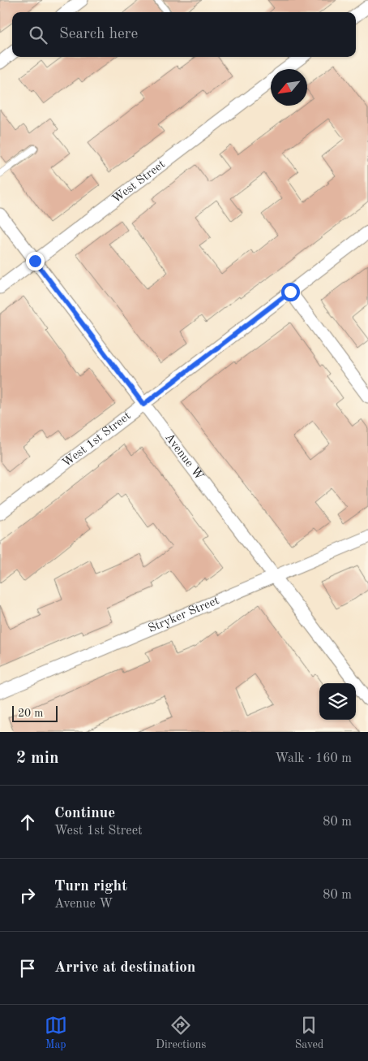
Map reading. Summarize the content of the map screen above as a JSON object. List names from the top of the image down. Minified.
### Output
{"streets":{"street":["West Street","West 1st Street","Avenue W","Stryker Street"]},"crossings":[["West Street","Avenue W"],["West 1st Street","Avenue W"],["Avenue W","Stryker Street"]],"scale_bar":"20 m","north":"bottom left","page":{"search":"Search here","scale":"20 m","heading":["2 min","Walk · 160 m"],"list":[["Continue","West 1st Street","80 m"],["Turn right","Avenue W","80 m"],"Arrive at destination"],"nav":["Map","Directions","Saved"]}}
